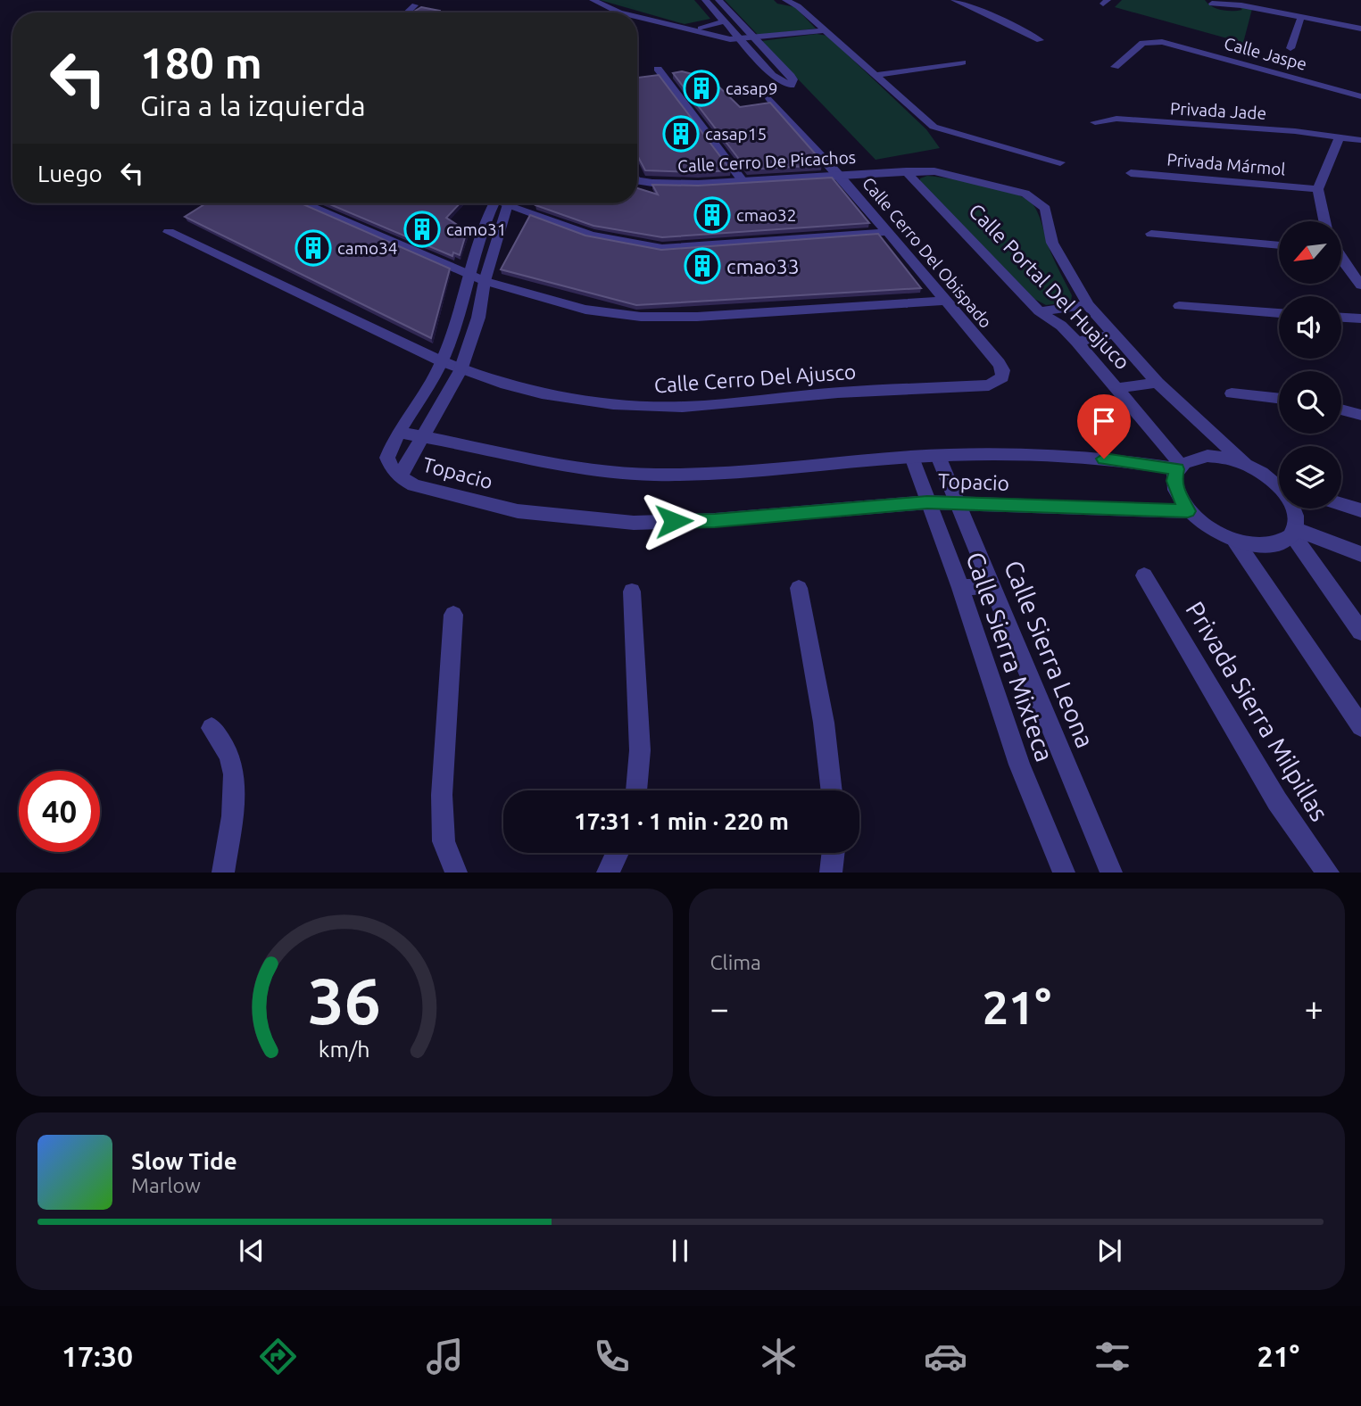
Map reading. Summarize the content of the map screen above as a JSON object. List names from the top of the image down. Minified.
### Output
{"streets":{"street":["Calle Jaspe","Privada Jade","Calle Cerro De Picachos","Privada Mármol","Calle Cerro Del Obispado","Calle Portal Del Huajuco","Calle Cerro Del Ajusco","Topacio","Calle Sierra Leona","Calle Sierra Mixteca","Privada Sierra Milpillas"]},"crossings":[["Calle Cerro De Picachos","Calle Cerro Del Obispado"],["Calle Cerro De Picachos","Calle Portal Del Huajuco"],["Calle Cerro Del Obispado","Calle Cerro Del Ajusco"],["Calle Portal Del Huajuco","Topacio"],["Topacio","Calle Sierra Leona"],["Topacio","Calle Sierra Mixteca"]],"places":{"building":["casap9","casap15","cmao32","camo31","camo34","cmao33"]},"north":"bottom left","page":{"turn":["180 m","Gira a la izquierda"],"then":"Luego","limit":"40","trip":"17:31 · 1 min · 220 m","tile":"Clima","heat":["−","21°","+"],"song":["Slow Tide","Marlow"],"tabs":["17:30","21°"],"gauge":["36","km/h"]}}
